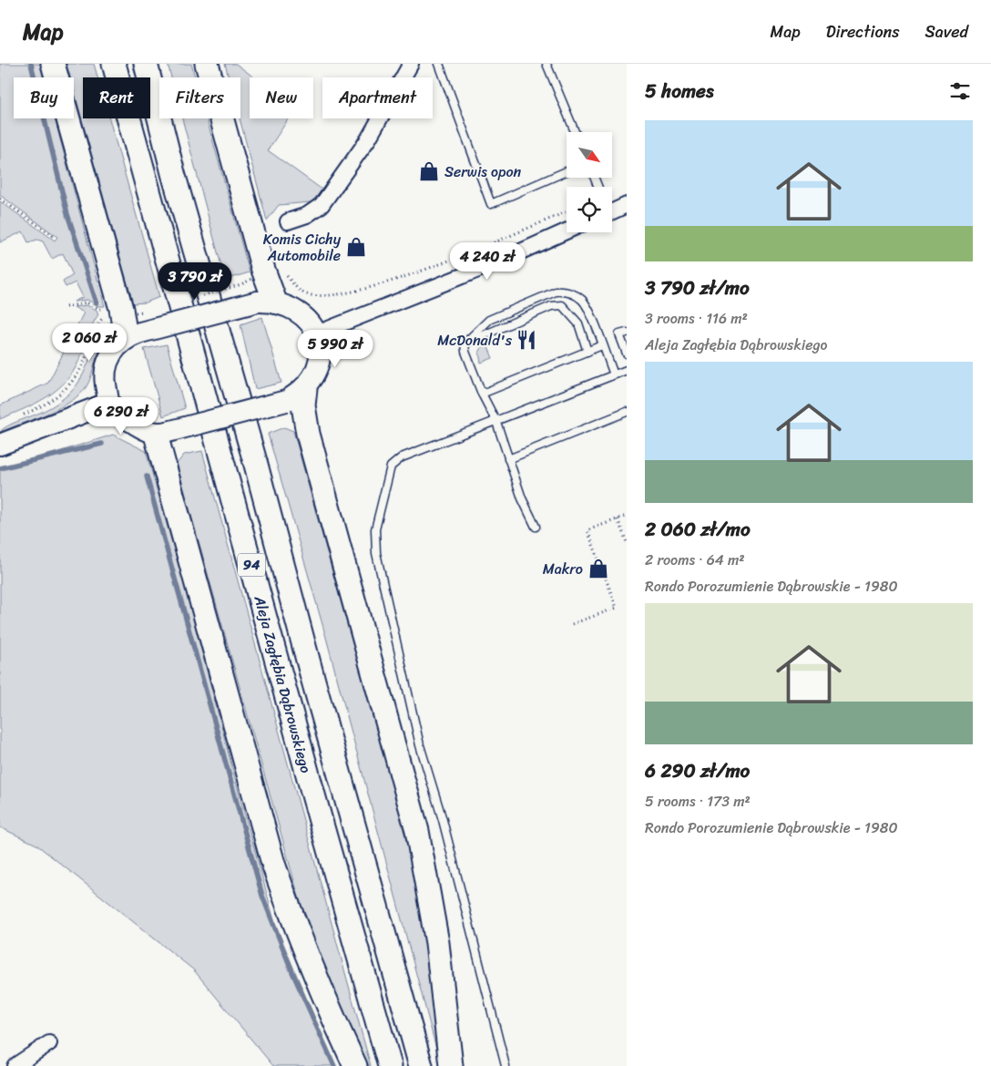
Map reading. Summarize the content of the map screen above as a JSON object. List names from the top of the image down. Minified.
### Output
{"streets":{"main road":["94","Aleja Zagłębia Dąbrowskiego"]},"places":{"shop":["Serwis opon","Komis Cichy Automobile","Makro"],"restaurant":["McDonald's"]},"north":"bottom right","page":{"header":"Map","nav":["Map","Directions","Saved"],"heading":"5 homes","chip":["Buy","Rent","Filters","New","Apartment"],"list":[{"name":"3 790 zł/mo","note":"3 rooms · 116 m² · Aleja Zagłębia Dąbrowskiego"},{"name":"2 060 zł/mo","note":"2 rooms · 64 m² · Rondo Porozumienie Dąbrowskie - 1980"},{"name":"6 290 zł/mo","note":"5 rooms · 173 m² · Rondo Porozumienie Dąbrowskie - 1980"}],"price":["4 240 zł","3 790 zł","2 060 zł","5 990 zł","6 290 zł"]}}
